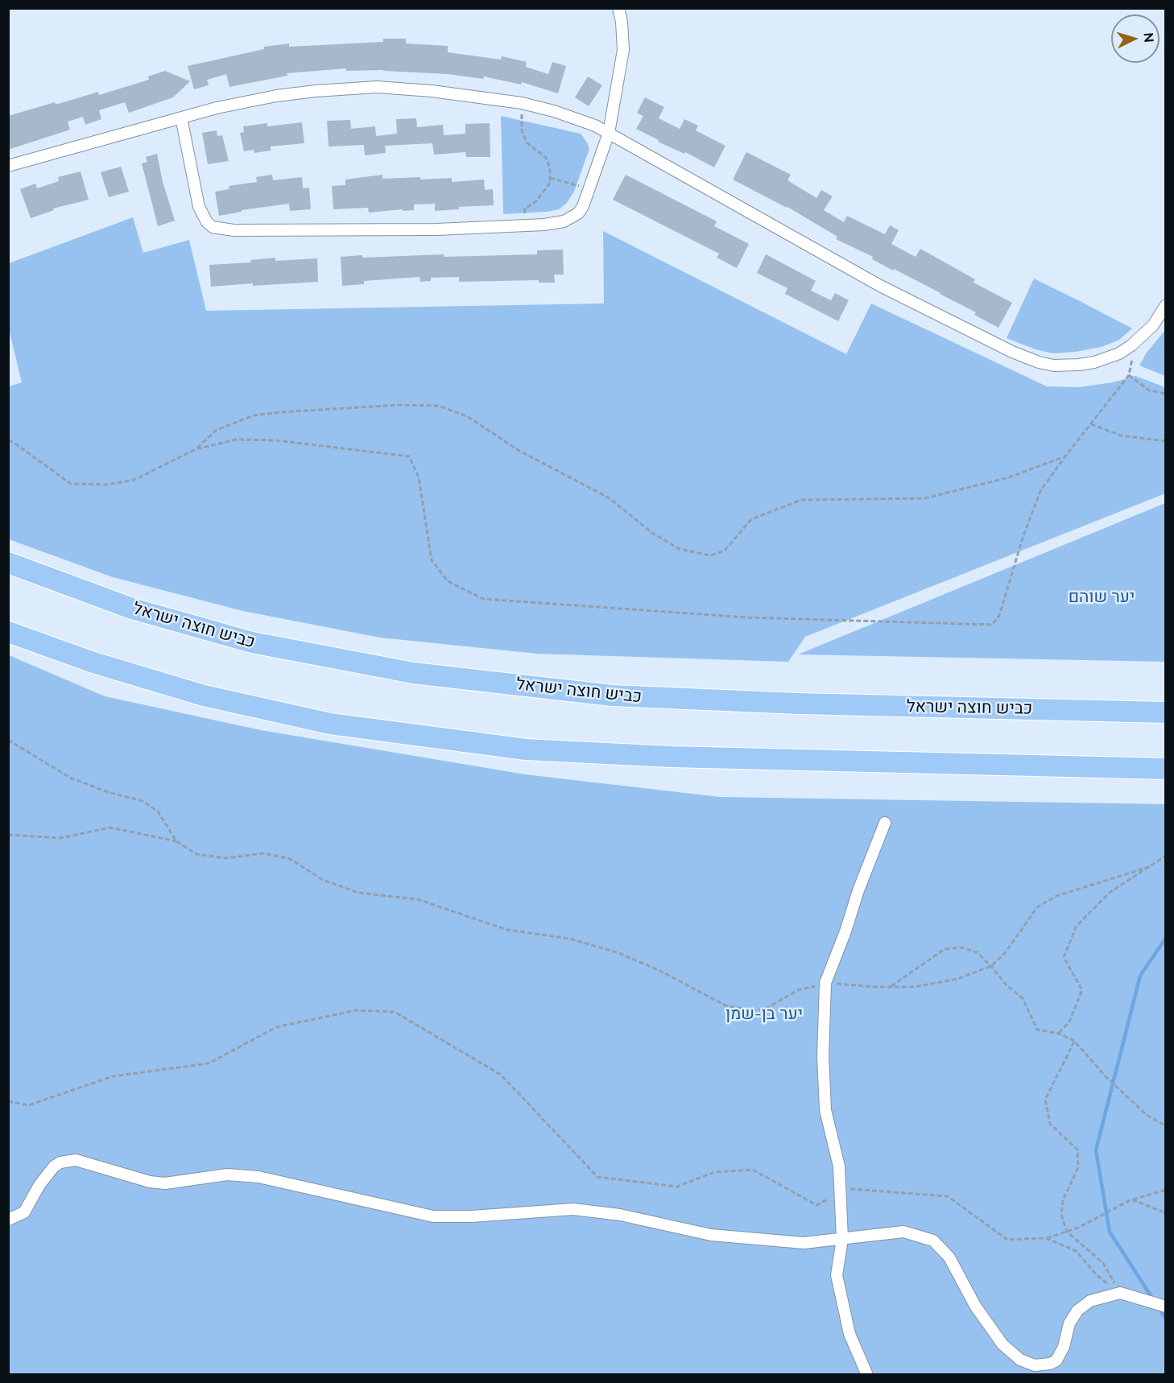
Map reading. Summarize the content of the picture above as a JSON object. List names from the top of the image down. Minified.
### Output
{"streets":{"highway":["כביש חוצה ישראל"]},"parks":["יער שוהם","יער בן-שמן"],"north":"right"}
